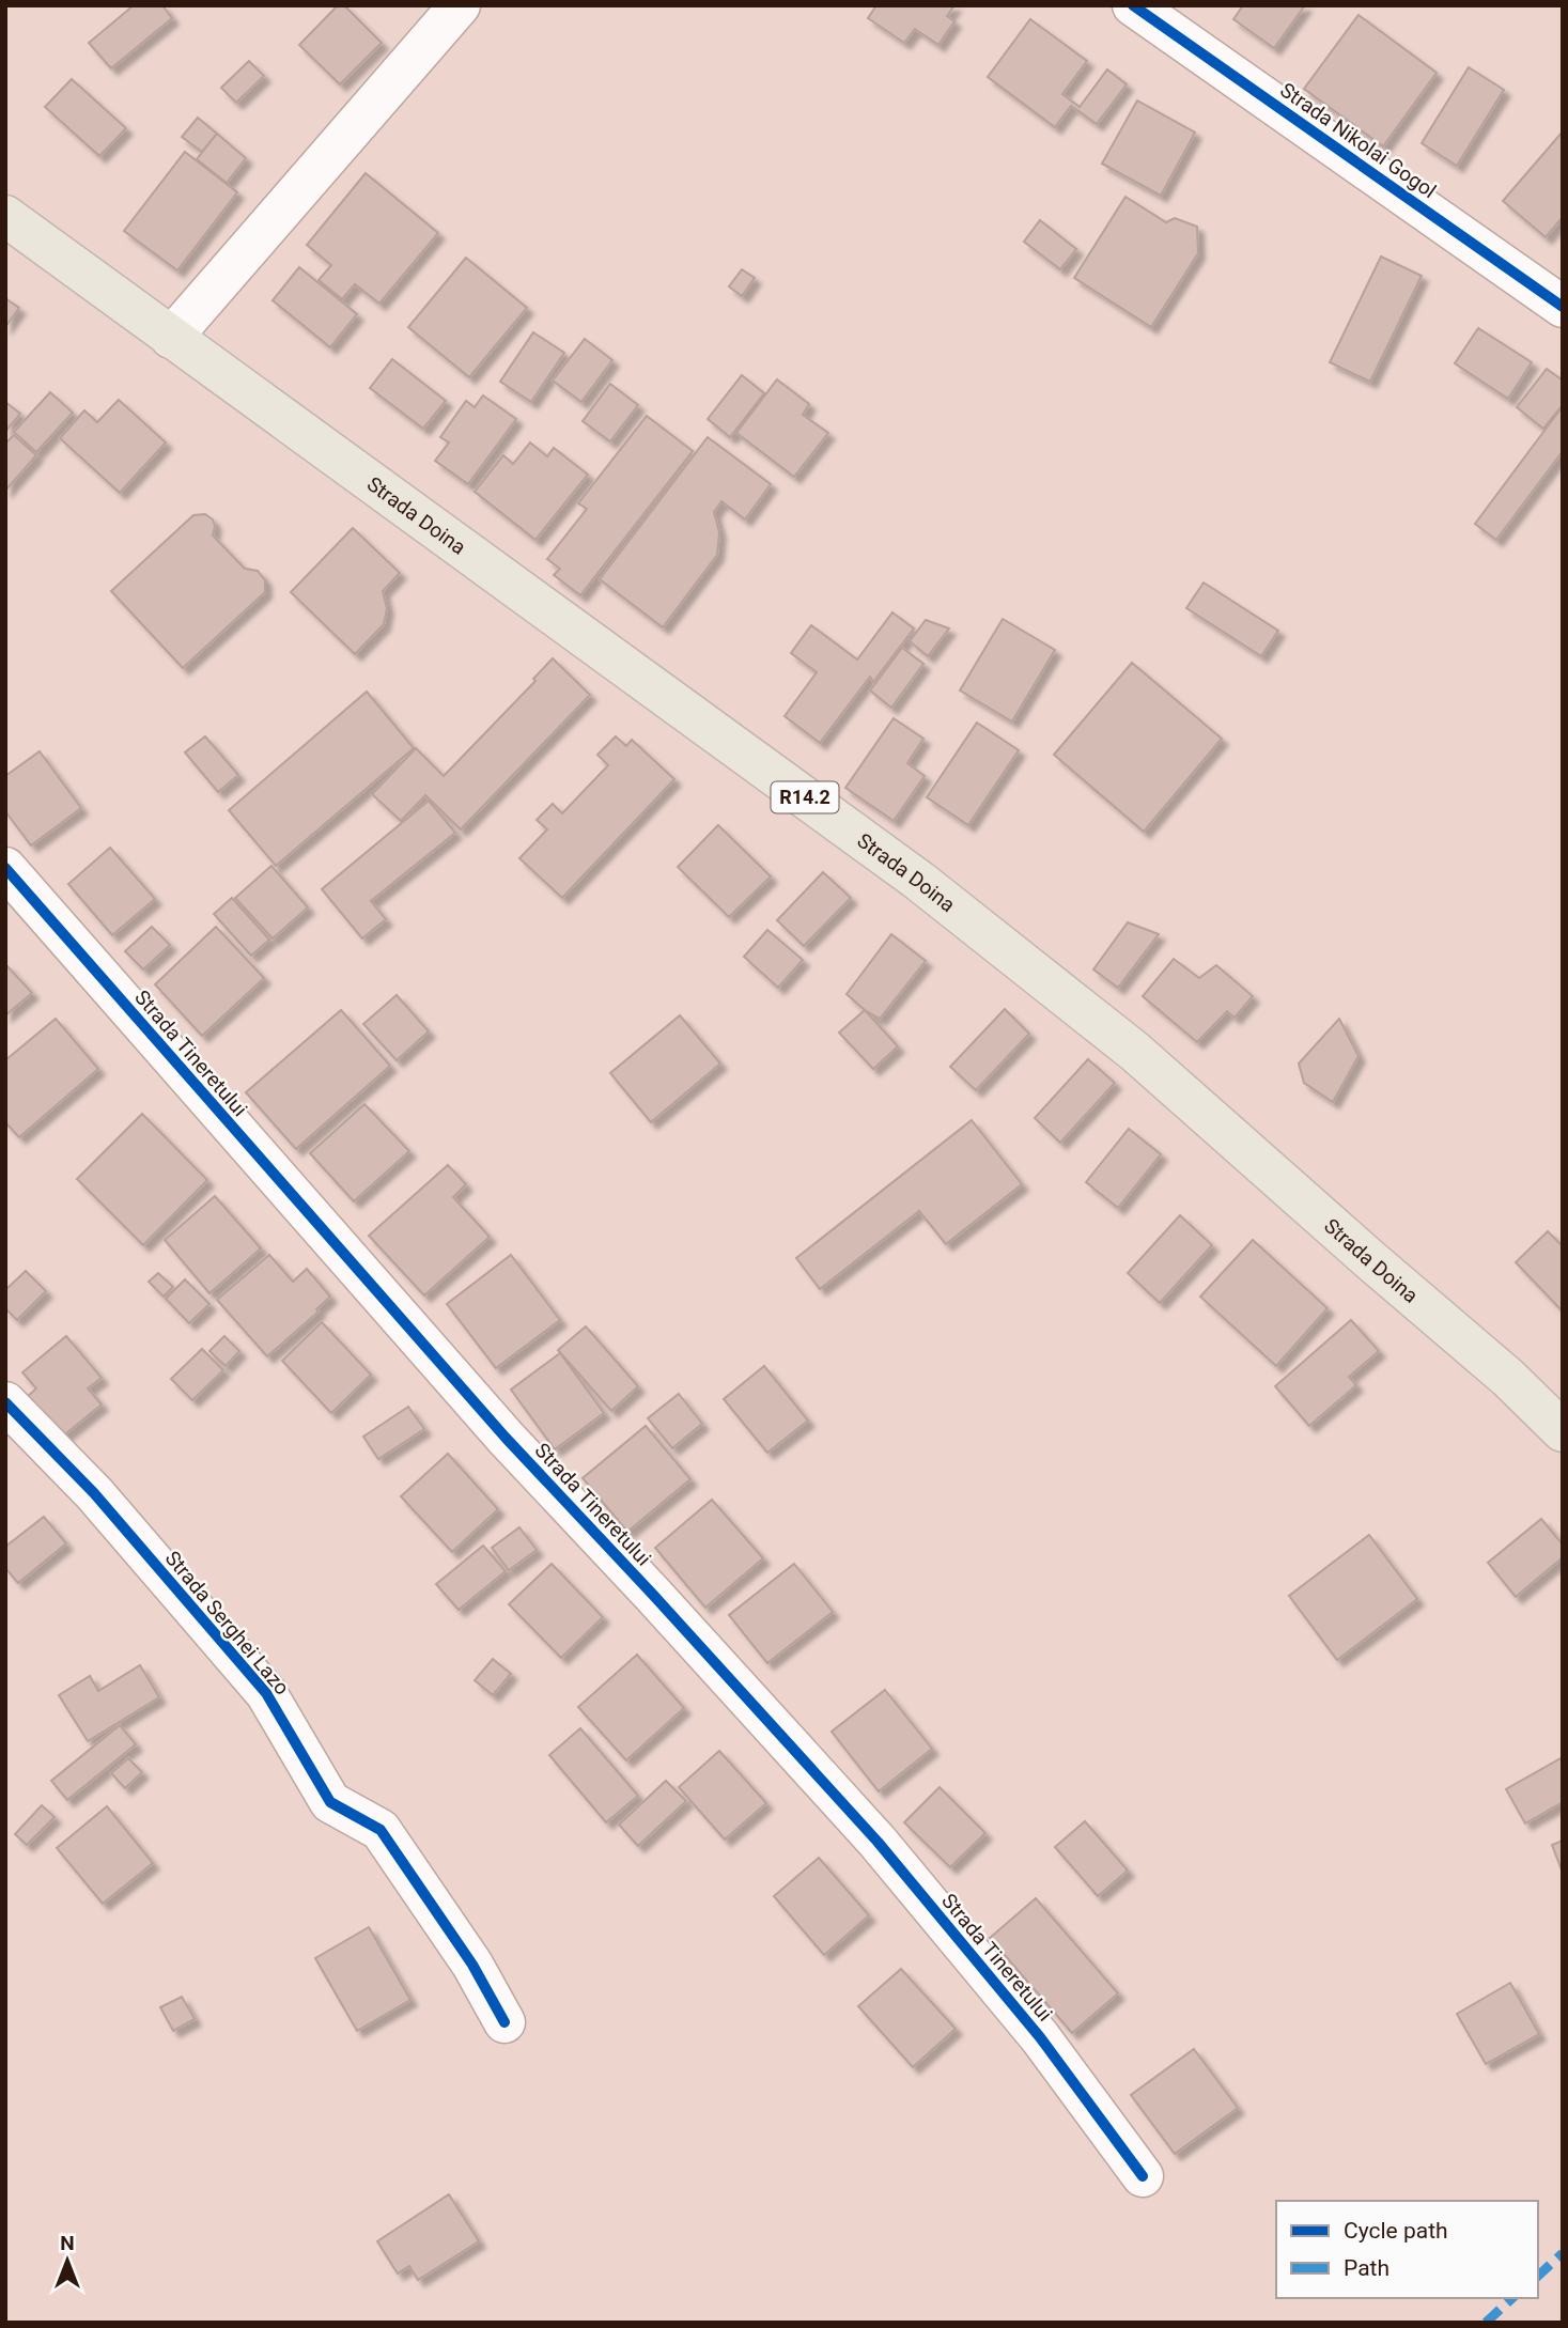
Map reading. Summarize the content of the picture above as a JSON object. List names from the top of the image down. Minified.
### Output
{"streets":{"main road":["Strada Doina","R14.2"],"street":["Strada Nikolai Gogol","Strada Tineretului","Strada Serghei Lazo"]},"legend":["Cycle path","Path"],"north":"top"}
